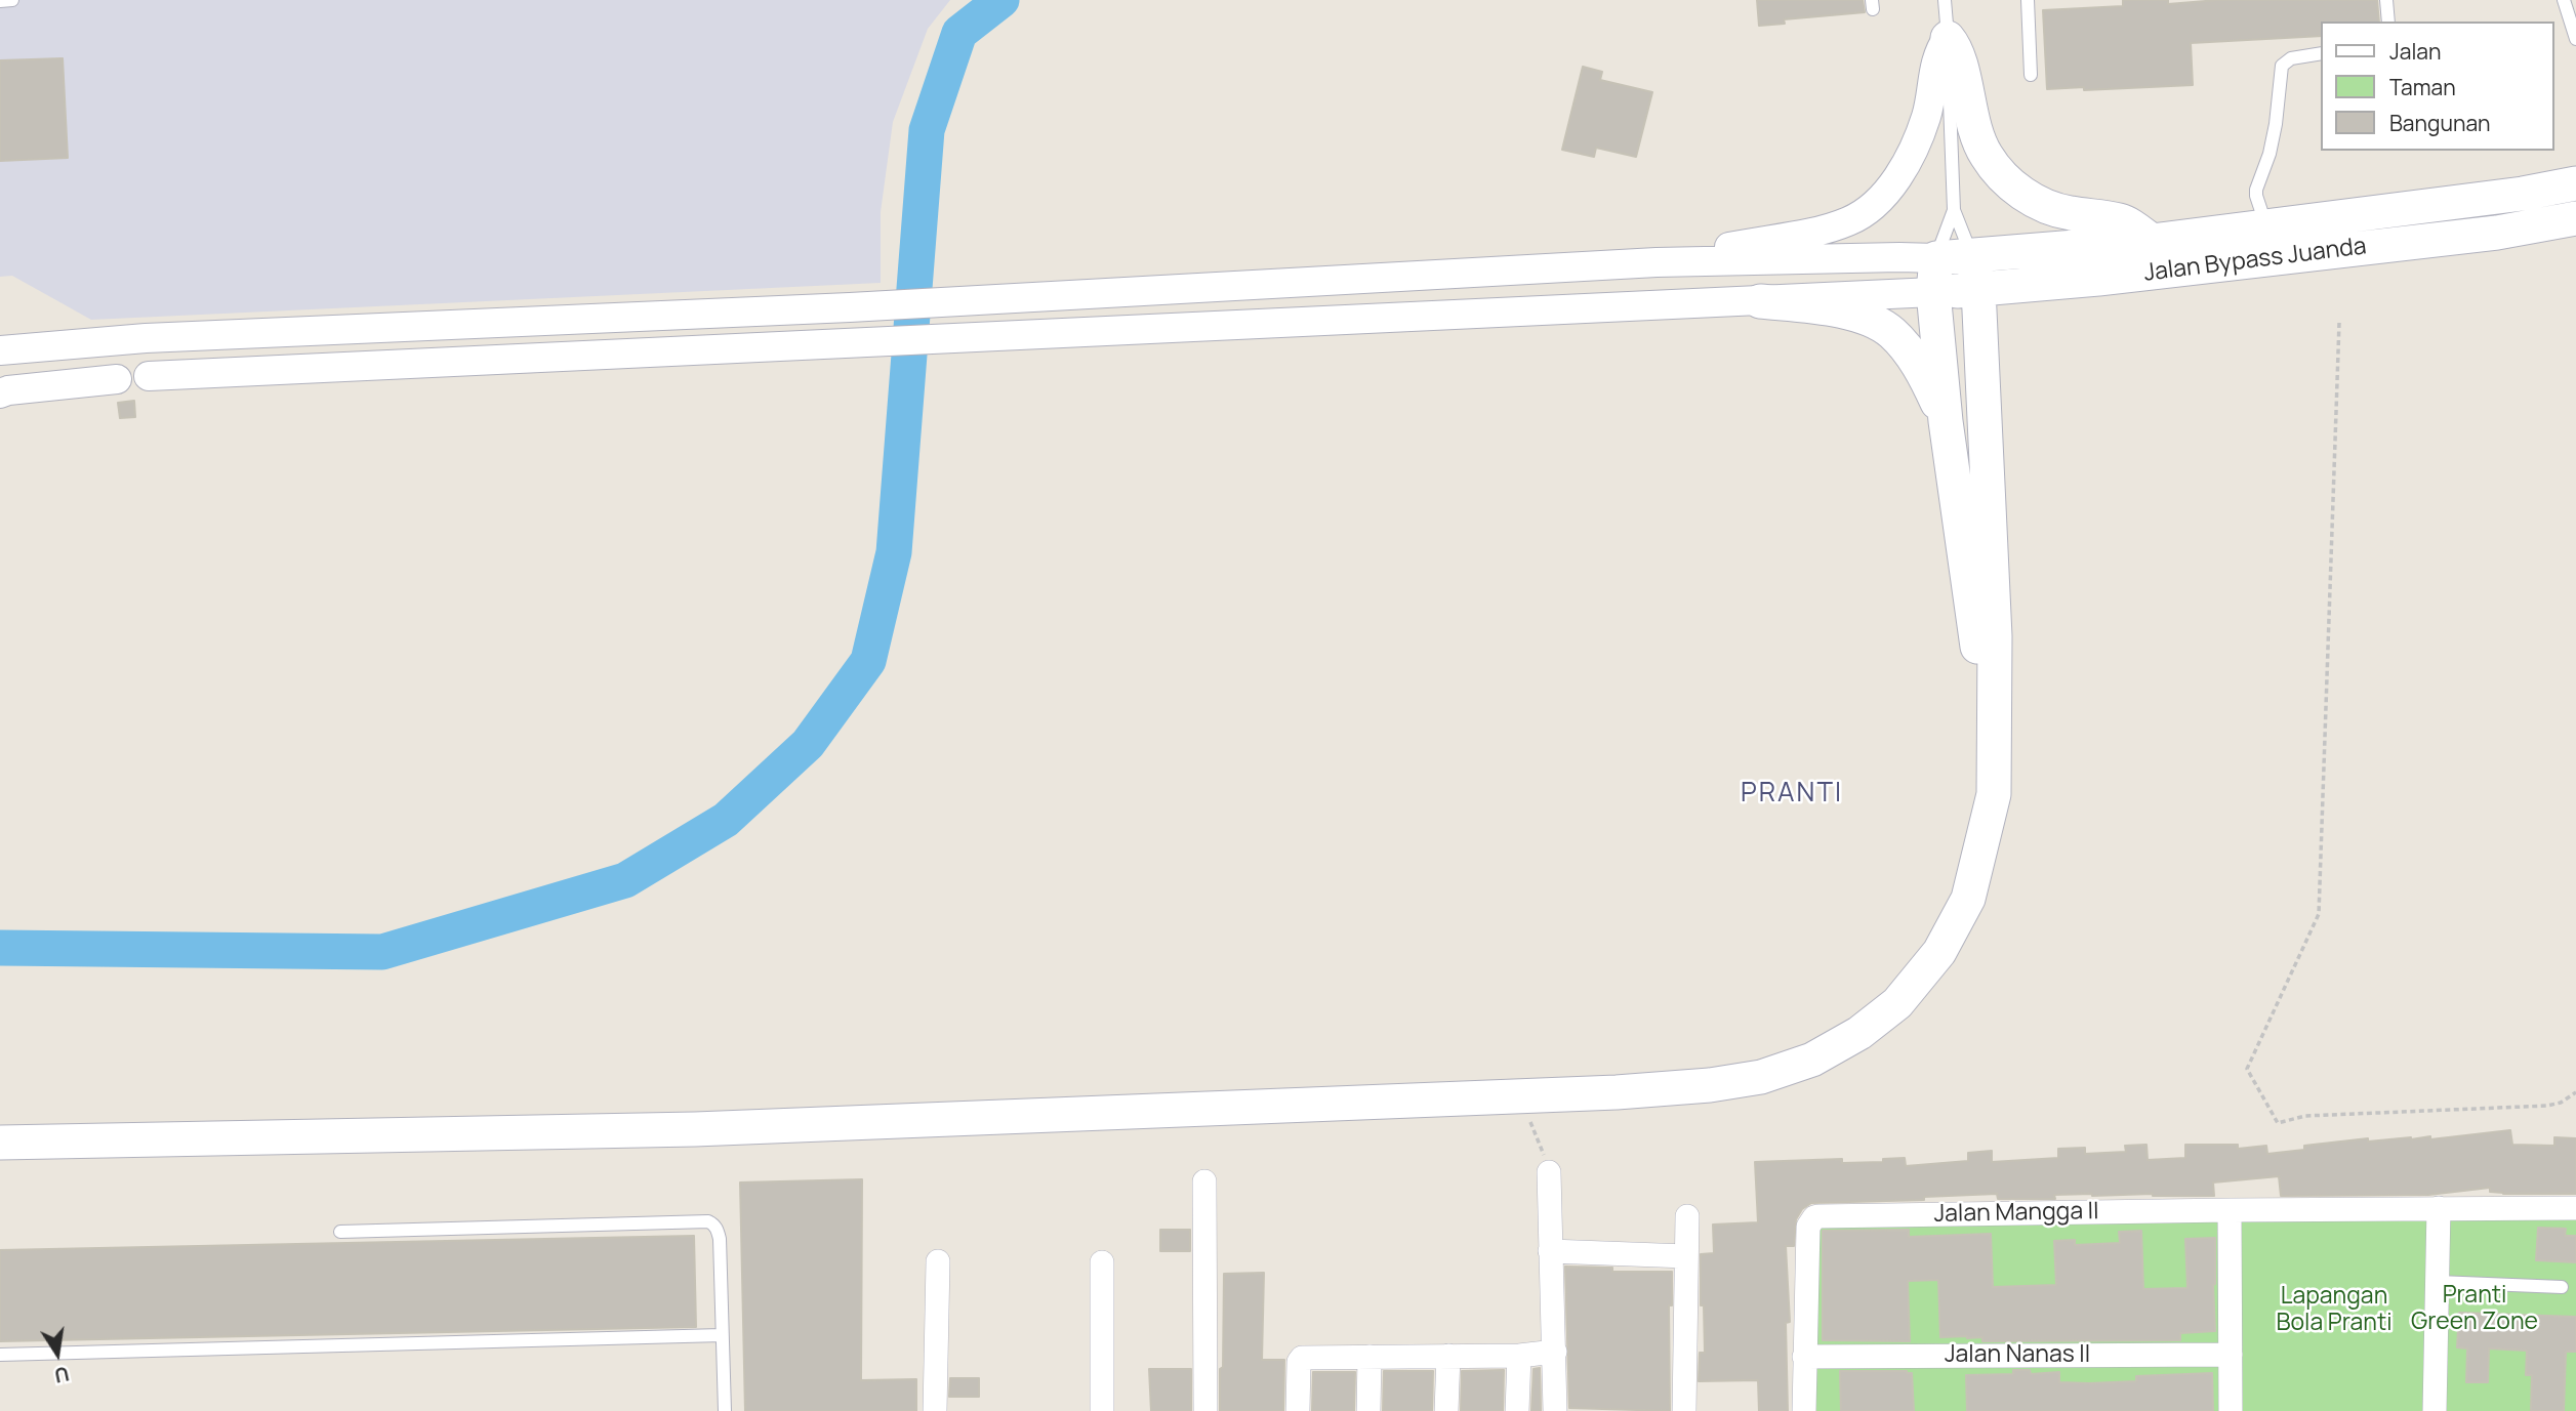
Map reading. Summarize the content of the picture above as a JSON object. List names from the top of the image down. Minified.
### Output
{"streets":{"main road":["Jalan Bypass Juanda"],"street":["Jalan Mangga II","Jalan Nanas II"]},"crossings":[["Jalan Mangga II","Jalan Nanas II"]],"districts":["PRANTI"],"parks":["Pranti Green Zone","Lapangan Bola Pranti"],"legend":["Jalan","Taman","Bangunan"],"north":"bottom"}
